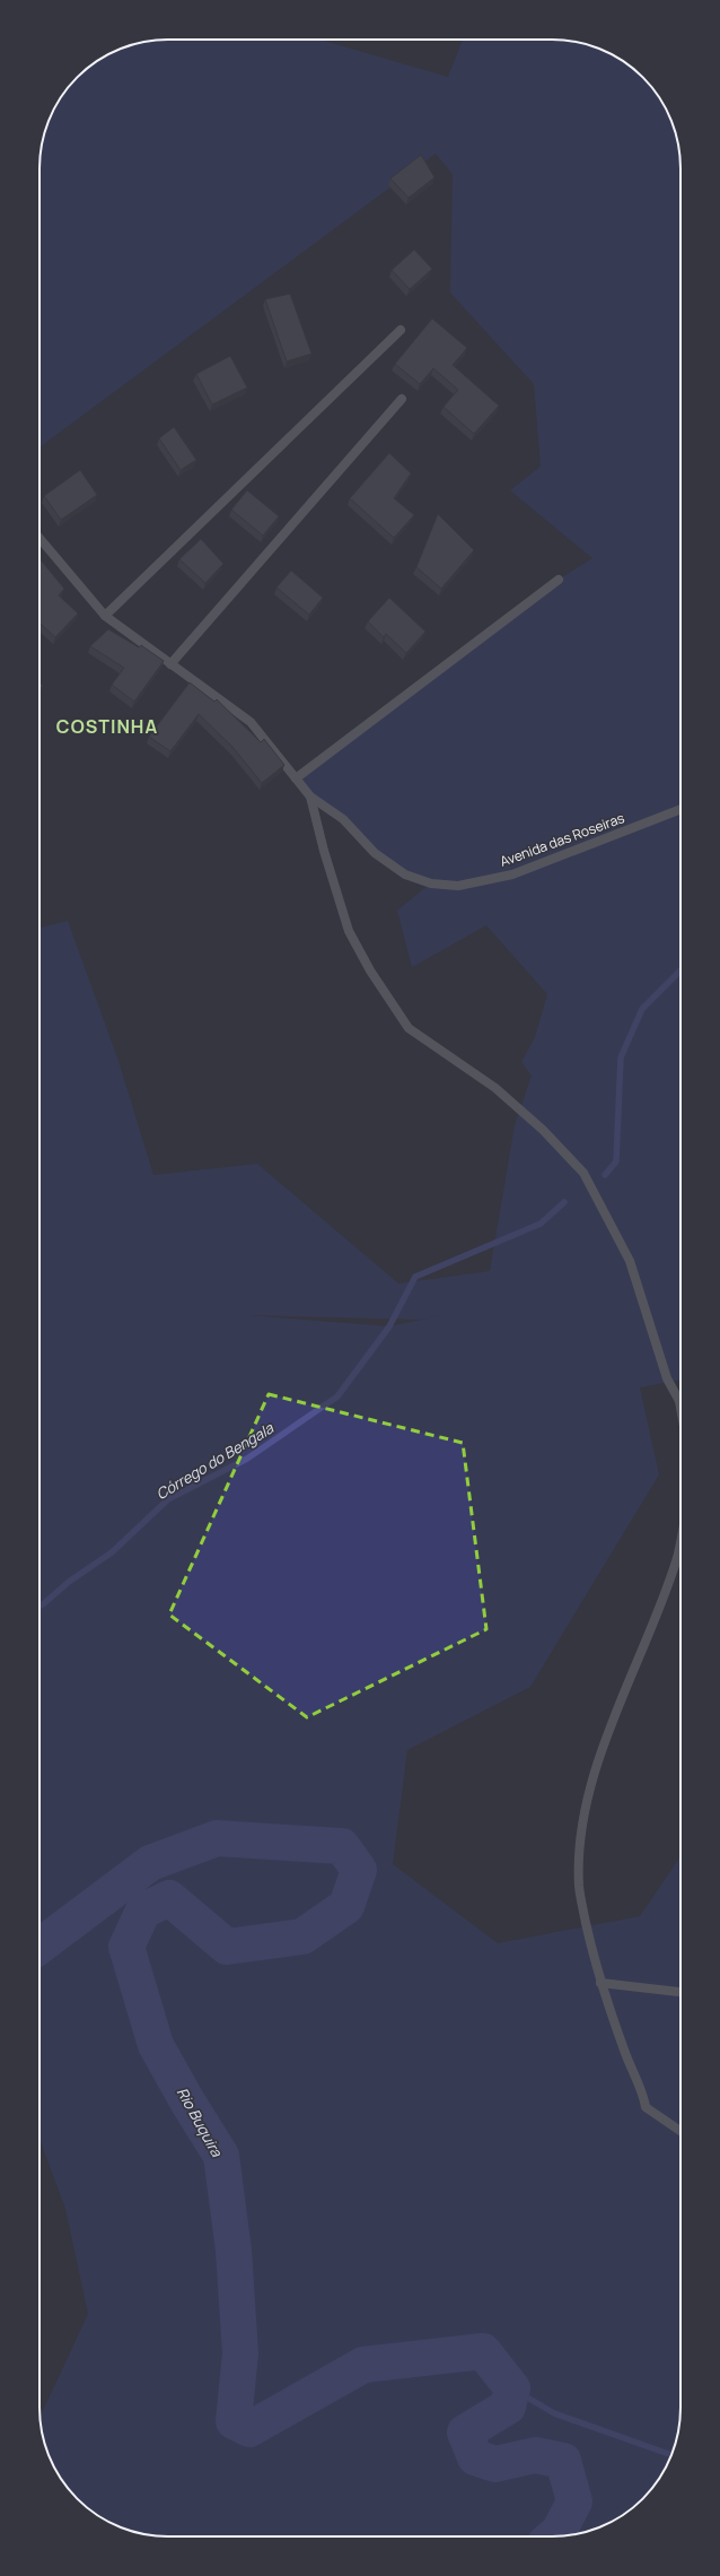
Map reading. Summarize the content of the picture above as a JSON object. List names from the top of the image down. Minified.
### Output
{"streets":{"street":["Avenida das Roseiras"]},"districts":["COSTINHA"],"water":["Córrego do Bengala","Rio Buquira"]}
